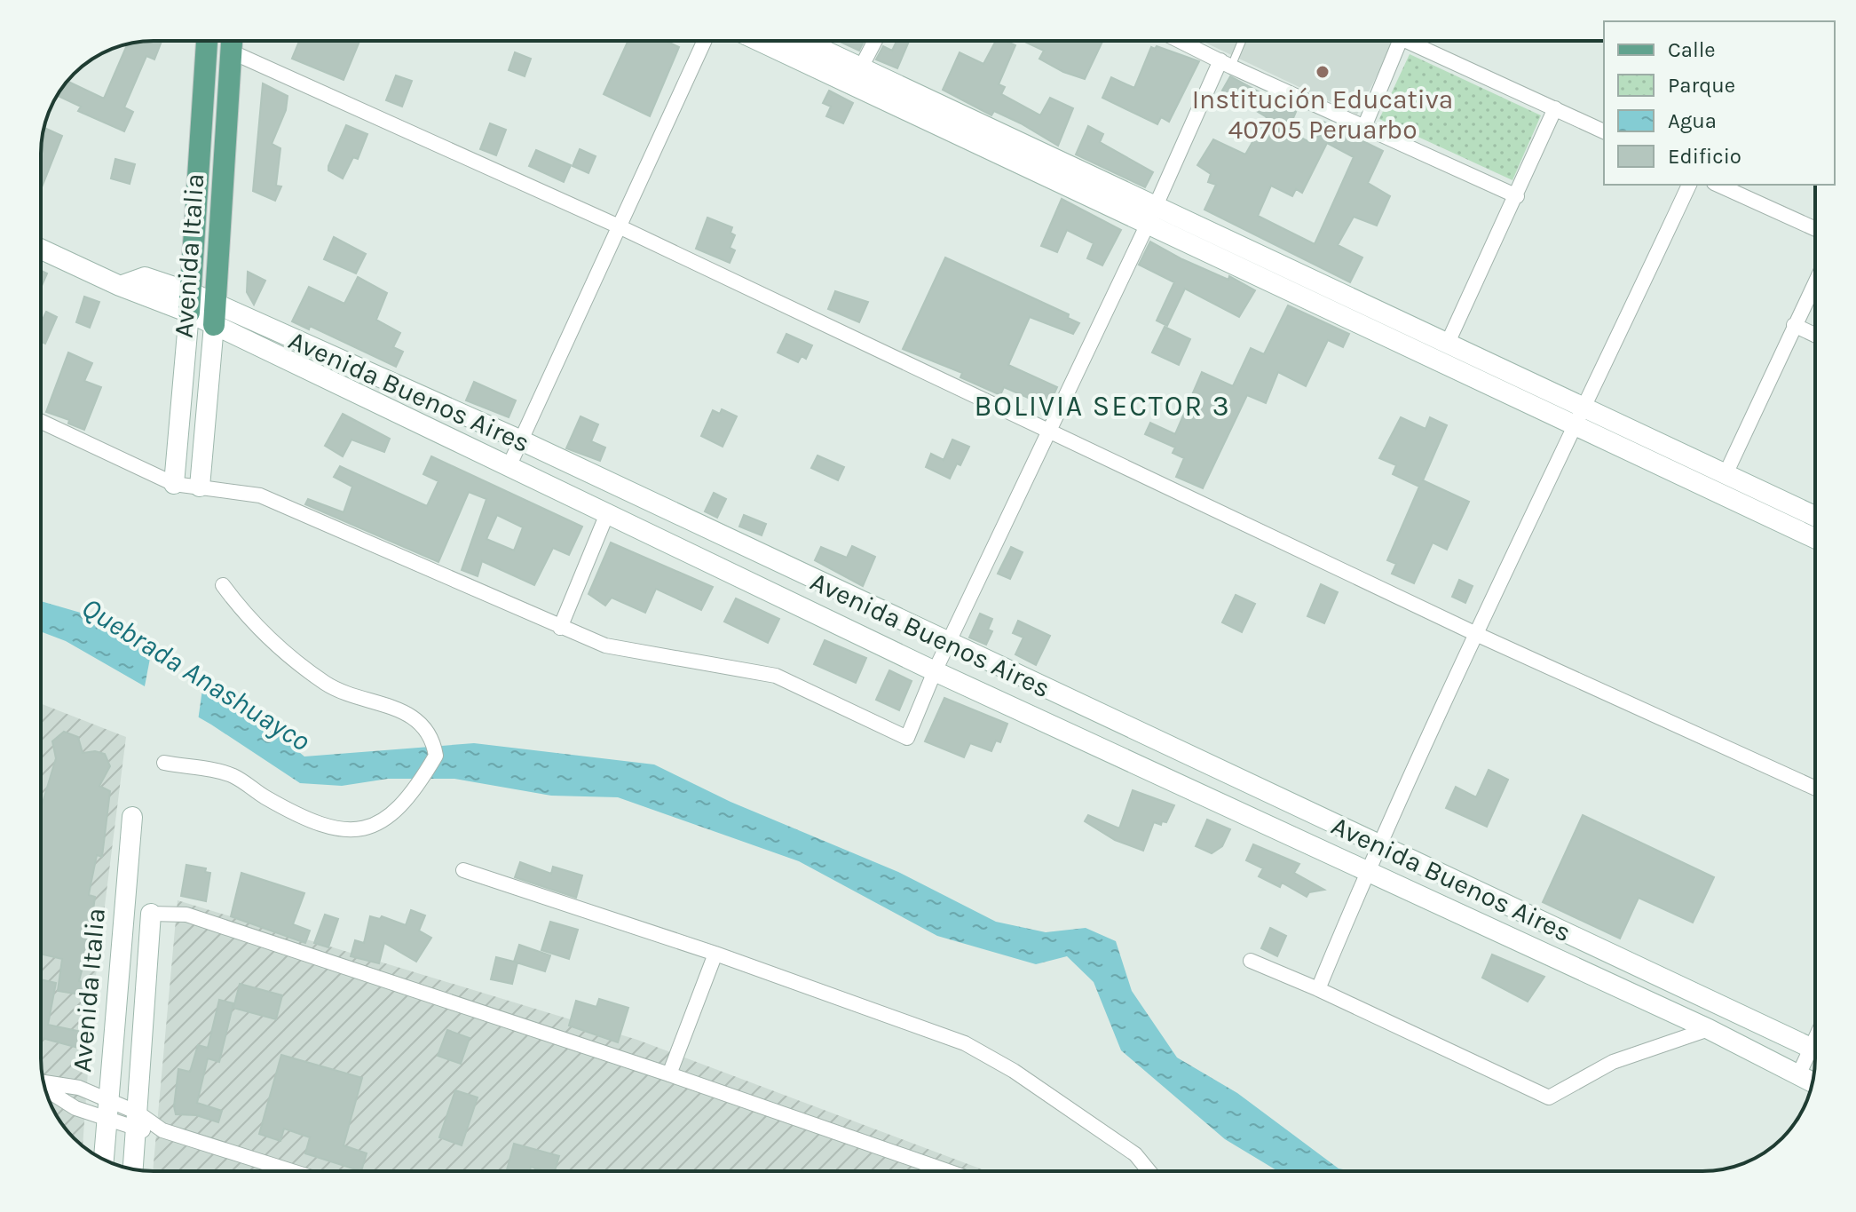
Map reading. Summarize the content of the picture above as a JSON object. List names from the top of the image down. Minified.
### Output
{"streets":{"main road":["Avenida Italia"],"street":["Avenida Buenos Aires"]},"crossings":[["Avenida Italia","Avenida Buenos Aires"]],"districts":["BOLIVIA SECTOR 3"],"water":["Quebrada Anashuayco"],"places":["Institución Educativa 40705 Peruarbo"],"legend":["Calle","Parque","Agua","Edificio"]}
